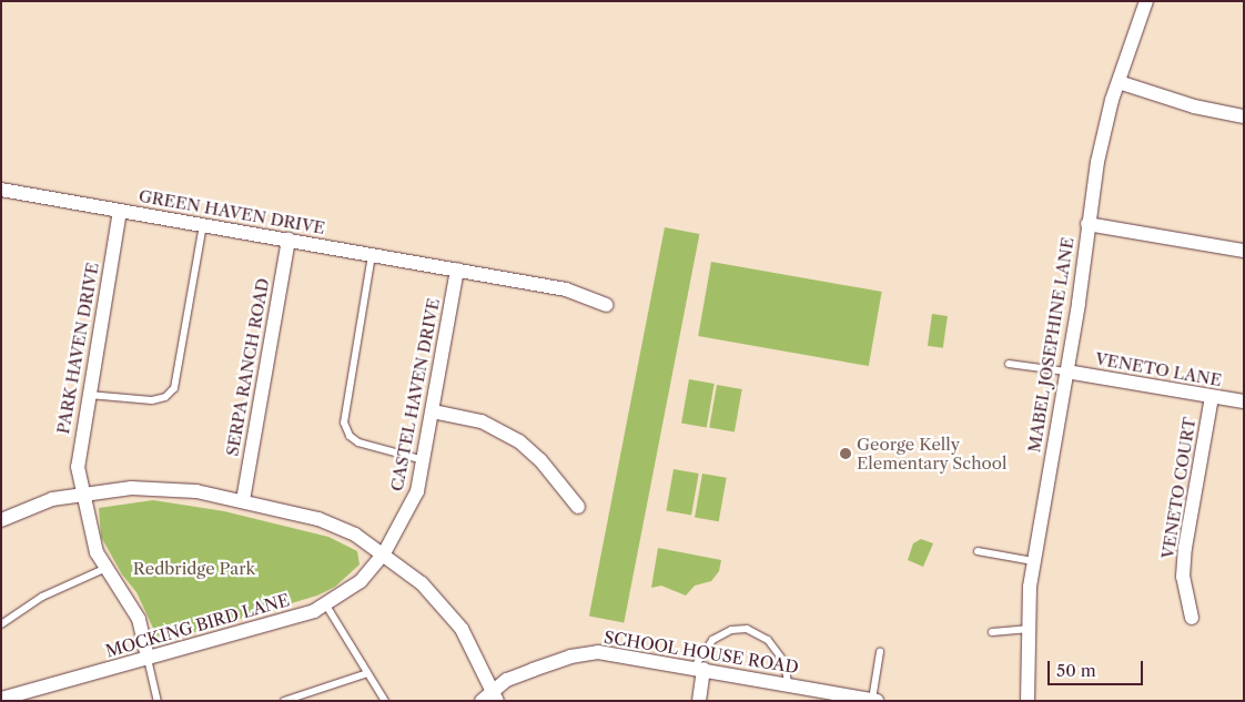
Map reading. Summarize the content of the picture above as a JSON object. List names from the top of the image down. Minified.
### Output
{"streets":{"street":["GREEN HAVEN DRIVE","MABEL JOSEPHINE LANE","PARK HAVEN DRIVE","SERPA RANCH ROAD","VENETO LANE","CASTEL HAVEN DRIVE","VENETO COURT","MOCKING BIRD LANE","SCHOOL HOUSE ROAD"]},"crossings":[["GREEN HAVEN DRIVE","PARK HAVEN DRIVE"],["GREEN HAVEN DRIVE","SERPA RANCH ROAD"],["GREEN HAVEN DRIVE","CASTEL HAVEN DRIVE"],["MABEL JOSEPHINE LANE","VENETO LANE"],["PARK HAVEN DRIVE","MOCKING BIRD LANE"],["VENETO LANE","VENETO COURT"],["CASTEL HAVEN DRIVE","MOCKING BIRD LANE"]],"parks":["Redbridge Park"],"places":["George Kelly Elementary School"],"scale_bar":"50 m"}
